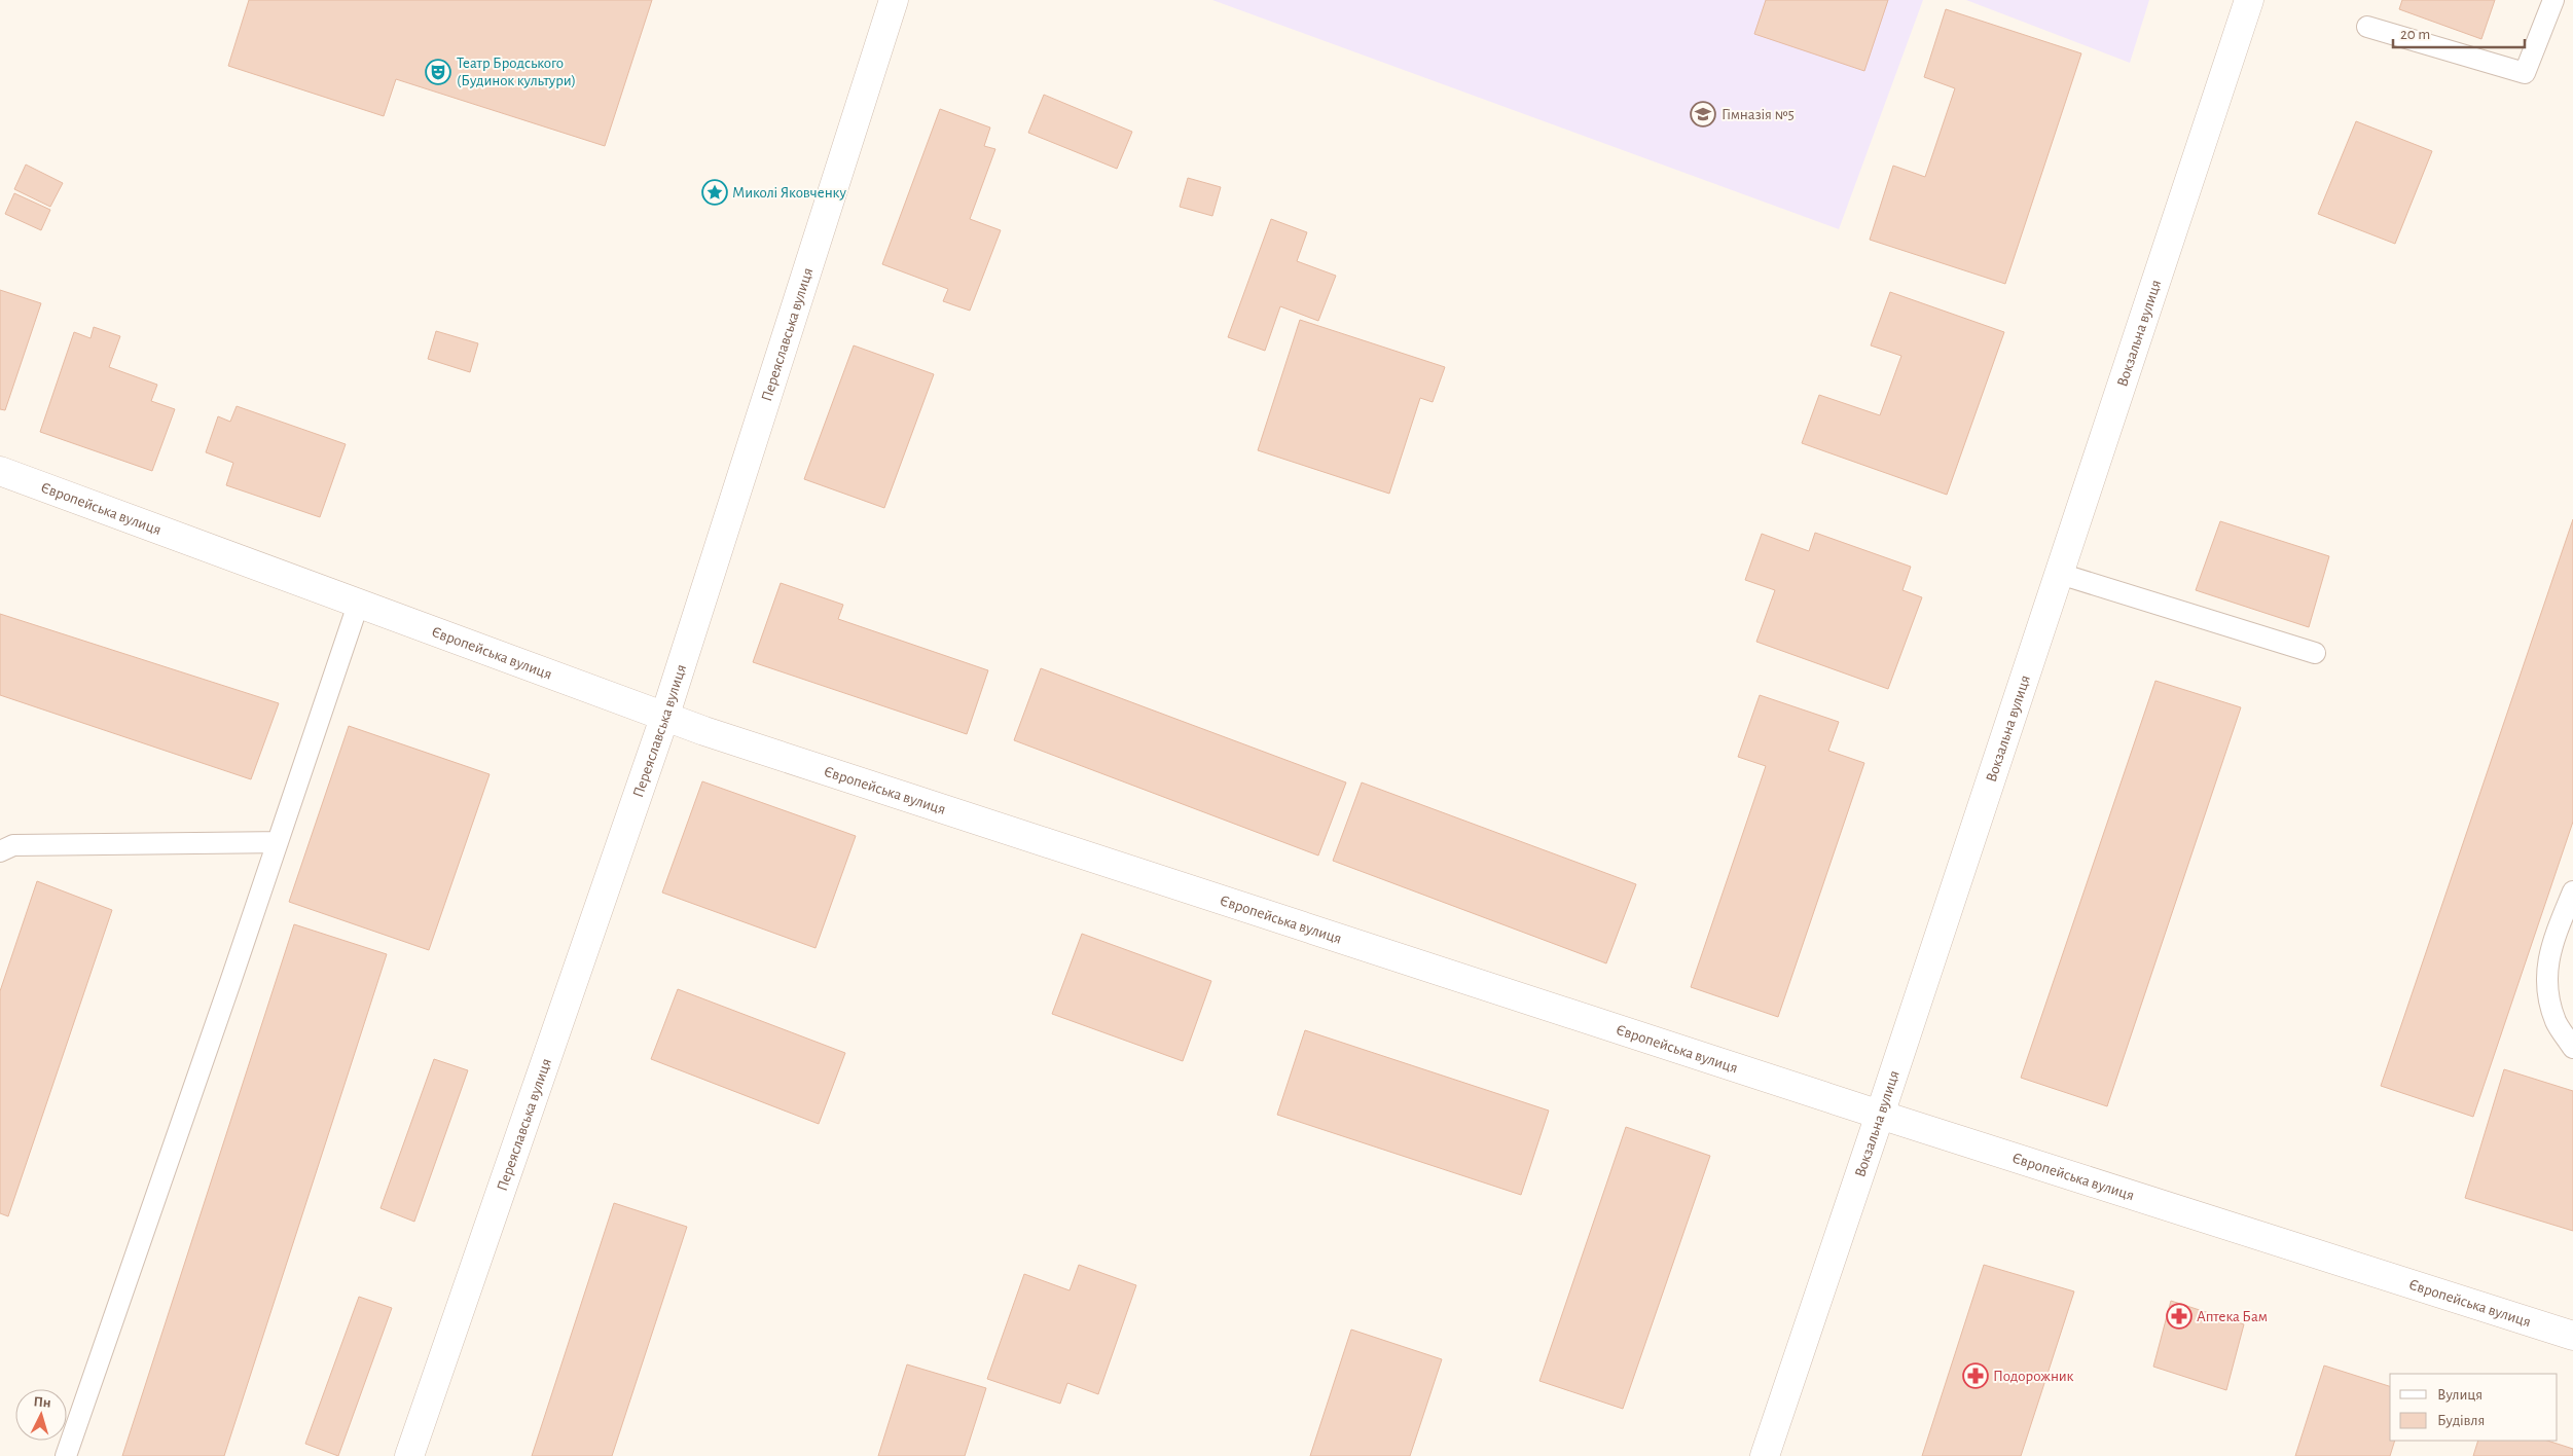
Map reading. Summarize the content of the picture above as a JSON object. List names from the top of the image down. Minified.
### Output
{"streets":{"street":["Вокзальна вулиця","Переяславська вулиця","Європейська вулиця"]},"crossings":[["Вокзальна вулиця","Європейська вулиця"],["Переяславська вулиця","Європейська вулиця"]],"places":{"theatre":["Театр Бродського (Будинок культури)"],"school or university":["Гімназія №5"],"place":["Миколі Яковченку"],"pharmacy":["Аптека Бам","Подорожник"]},"legend":["Вулиця","Будівля"],"scale_bar":"20 m","north":"top"}
